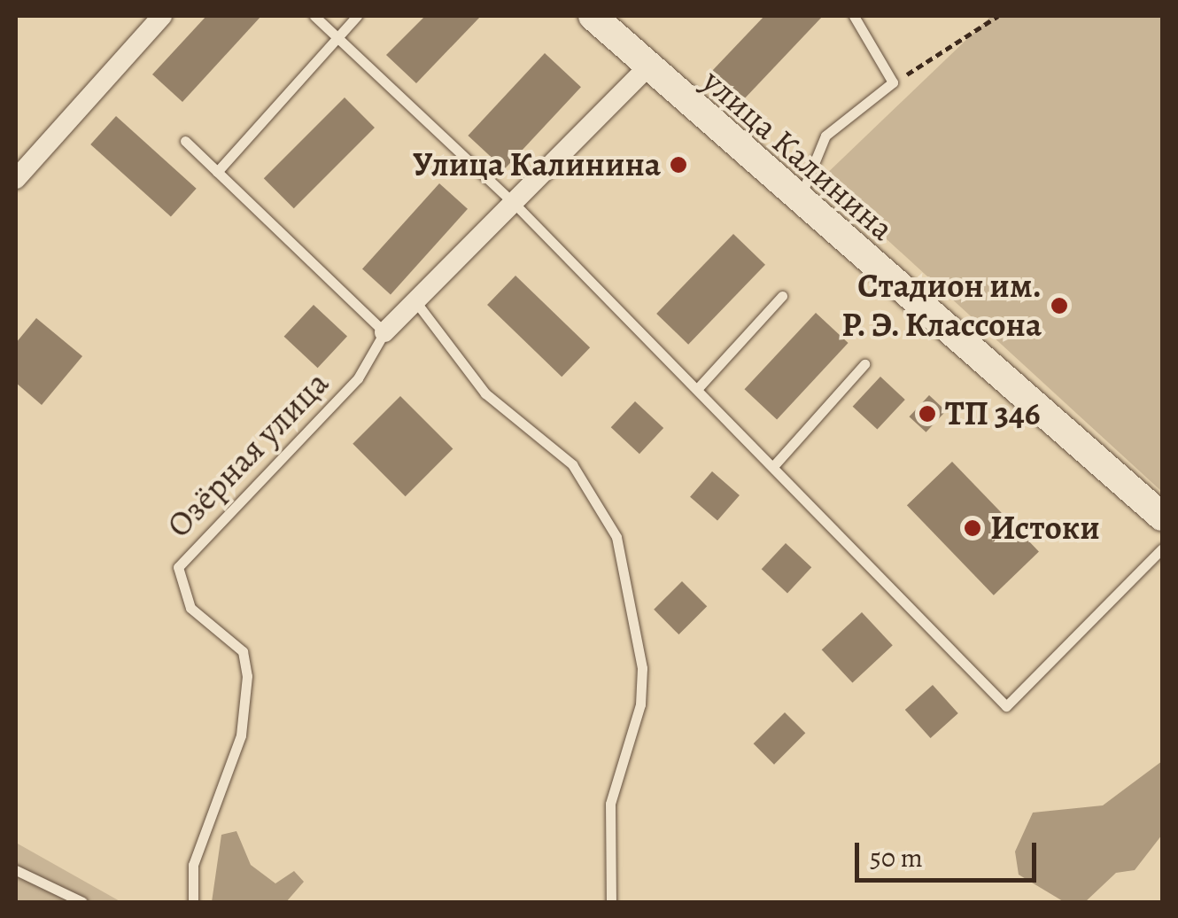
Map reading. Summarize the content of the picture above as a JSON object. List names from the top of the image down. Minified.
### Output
{"streets":{"street":["улица Калинина"],"lane":["Озёрная улица"]},"places":["Улица Калинина","Стадион им. Р. Э. Классона","ТП 346","Истоки"],"scale_bar":"50 m"}
